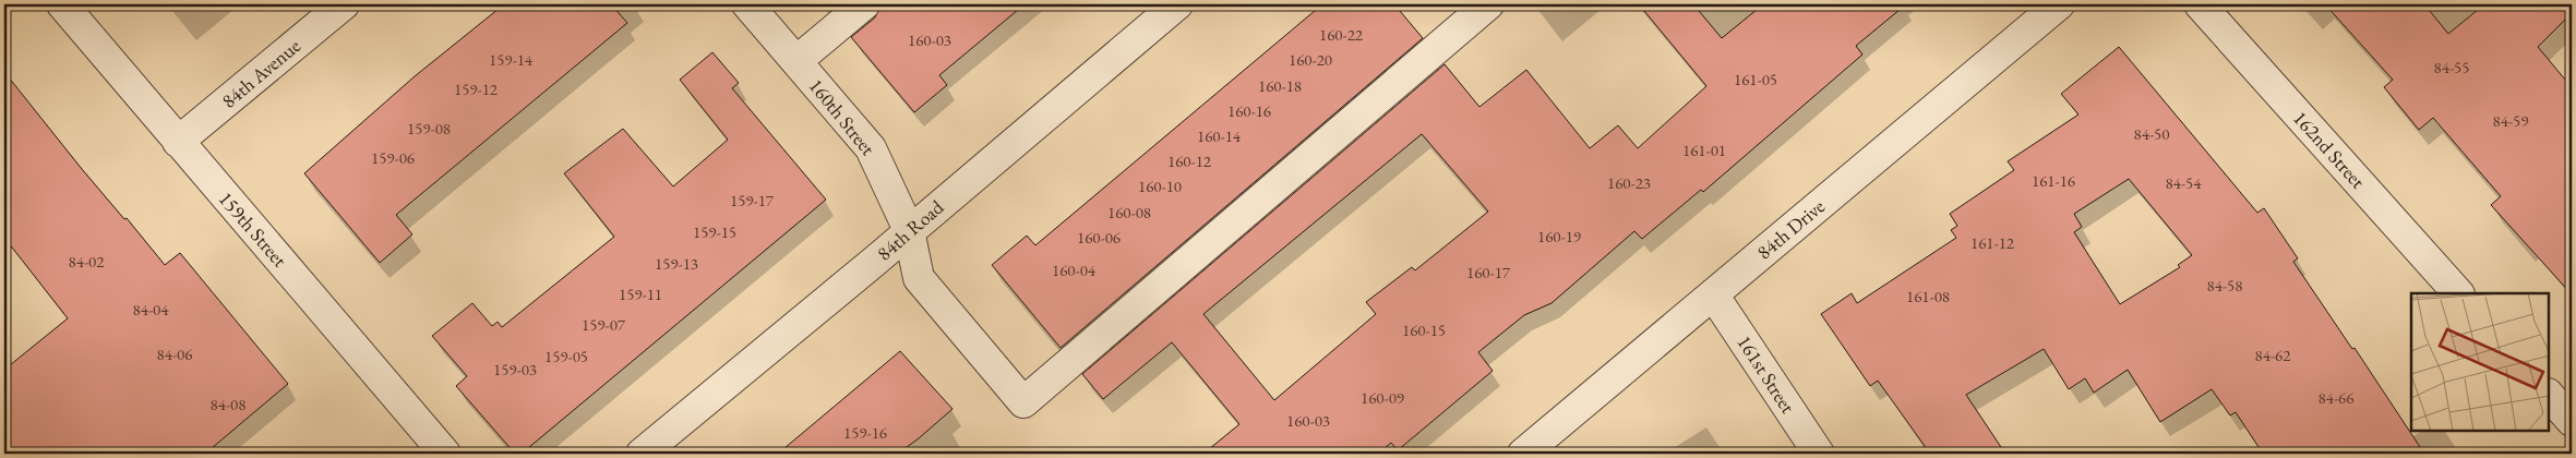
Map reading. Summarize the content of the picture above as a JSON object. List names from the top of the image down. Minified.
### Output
{"streets":{"street":["84th Avenue","160th Street","162nd Street","159th Street","84th Drive","84th Road","161st Street"]},"crossings":[["84th Avenue","159th Street"],["160th Street","84th Road"],["84th Drive","161st Street"]],"house_numbers":["160-22","160-03","159-14","160-20","84-55","161-05","160-18","159-12","160-16","84-59","159-08","84-50","160-14","161-01","159-06","160-12","161-16","160-23","84-54","160-10","159-17","160-08","159-15","160-19","160-06","161-12","84-02","159-13","160-04","160-17","84-58","159-11","161-08","84-04","159-07","160-15","84-06","84-62","159-05","159-03","160-09","84-66","84-08","160-03","159-16"]}
